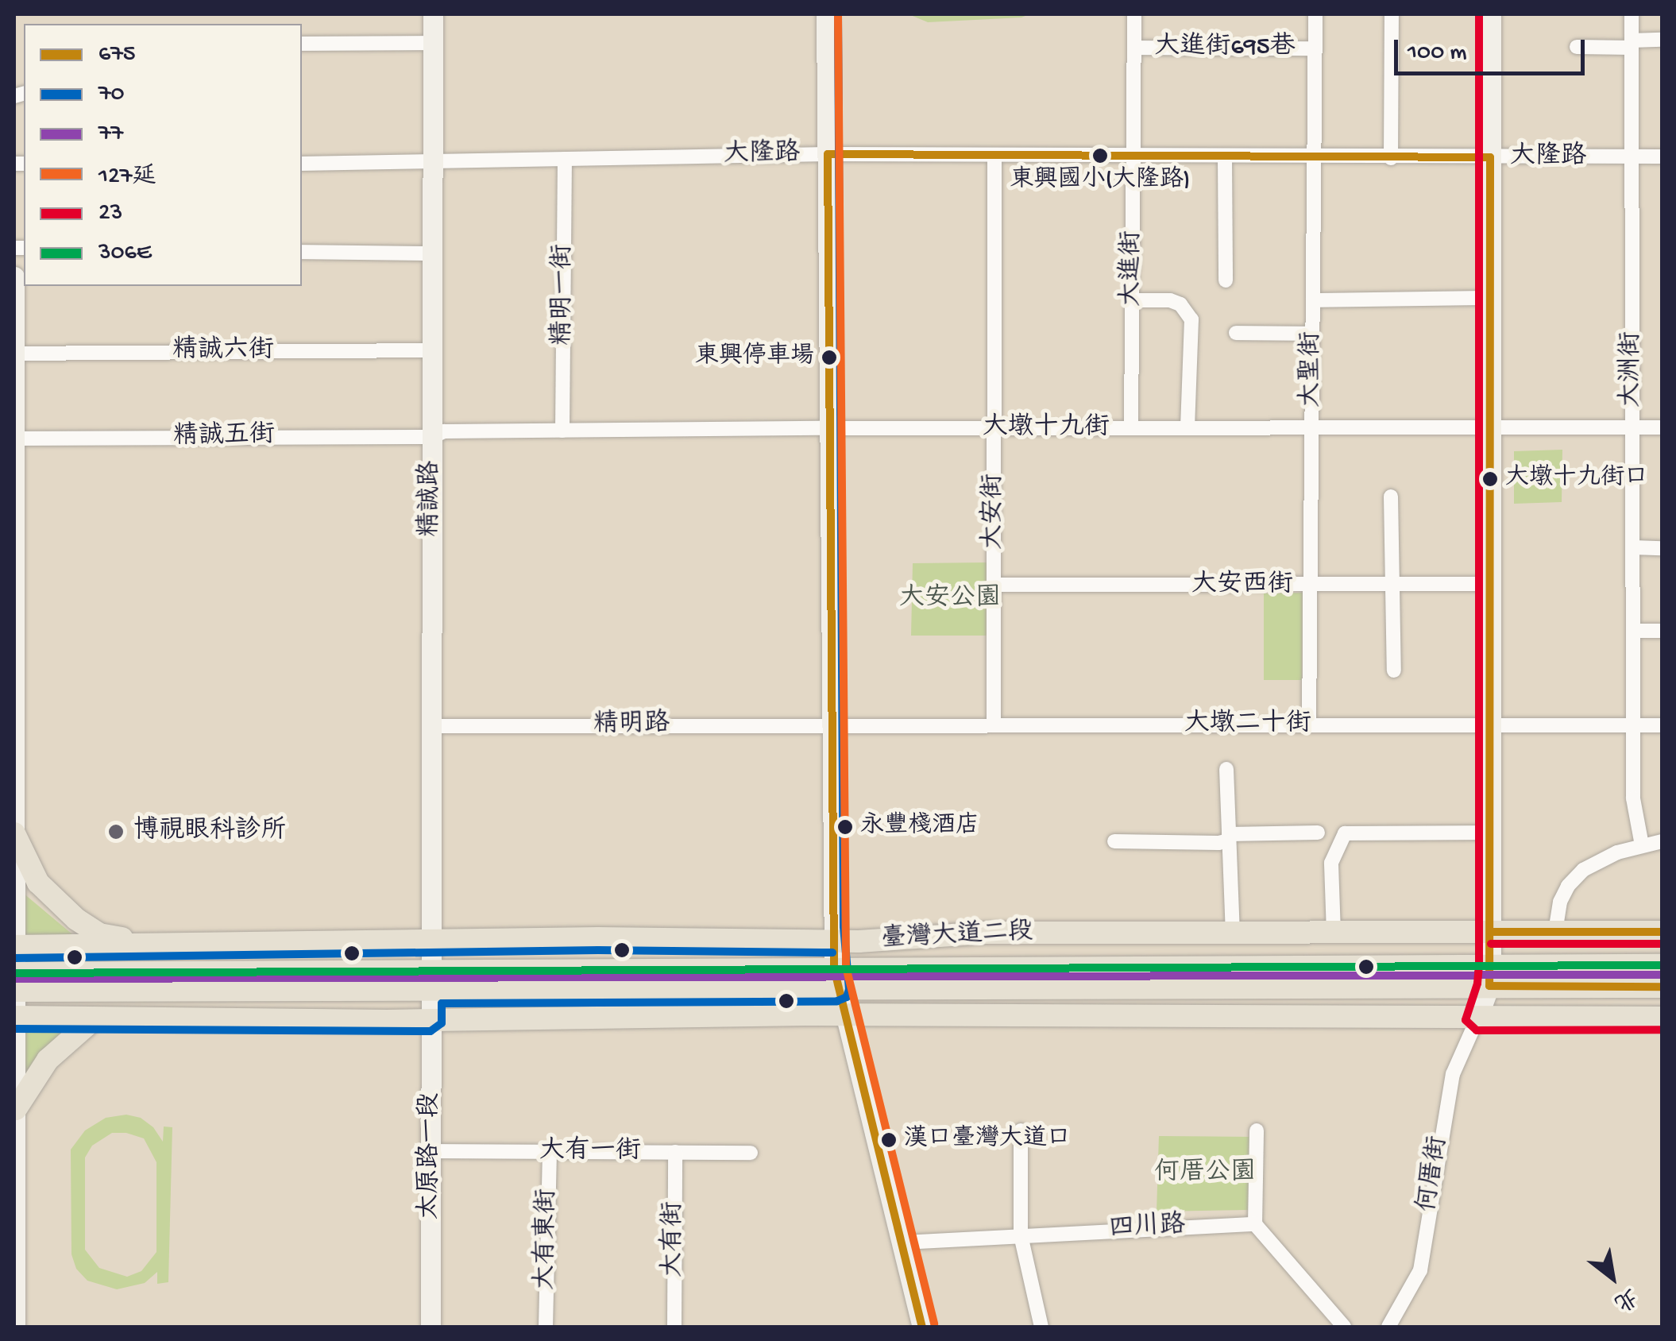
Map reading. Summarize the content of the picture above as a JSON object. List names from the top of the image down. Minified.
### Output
{"streets":{"main road":["臺灣大道二段"],"street":["大進街695巷","大隆路","大進街","精明一街","精誠六街","大聖街","大洲街","大墩十九街","精誠五街","精誠路","大安街","大安西街","大墩二十街","精明路","大有一街","太原路一段","何厝街","四川路","大有東街","大有街"]},"crossings":[["大進街695巷","大進街"],["大進街695巷","大聖街"],["大隆路","大進街"],["大隆路","精明一街"],["大隆路","大聖街"],["大隆路","大洲街"],["大隆路","精誠路"],["大隆路","大安街"],["大進街","大墩十九街"],["精明一街","大墩十九街"],["精誠六街","精誠路"],["大聖街","大墩十九街"],["大聖街","大安西街"],["大聖街","大墩二十街"],["大洲街","大墩十九街"],["大洲街","大墩二十街"],["大墩十九街","精誠五街"],["大墩十九街","精誠路"],["大墩十九街","大安街"],["精誠五街","精誠路"],["精誠路","精明路"],["精誠路","臺灣大道二段"],["精誠路","太原路一段"],["大安街","大安西街"],["大安街","大墩二十街"],["大墩二十街","精明路"],["臺灣大道二段","太原路一段"],["大有一街","太原路一段"],["大有一街","大有東街"],["大有一街","大有街"]],"parks":["大安公園","何厝公園"],"places":["東興國小(大隆路)","東興停車場","大墩十九街口","永豐棧酒店","博視眼科診所","漢口臺灣大道口"],"lines":["transit line 70","transit line 127延","transit line 23","transit line 675","transit line 306E","transit line 77"],"legend":["675","70","77","127延","23","306E"],"scale_bar":"100 m","north":"bottom right"}
